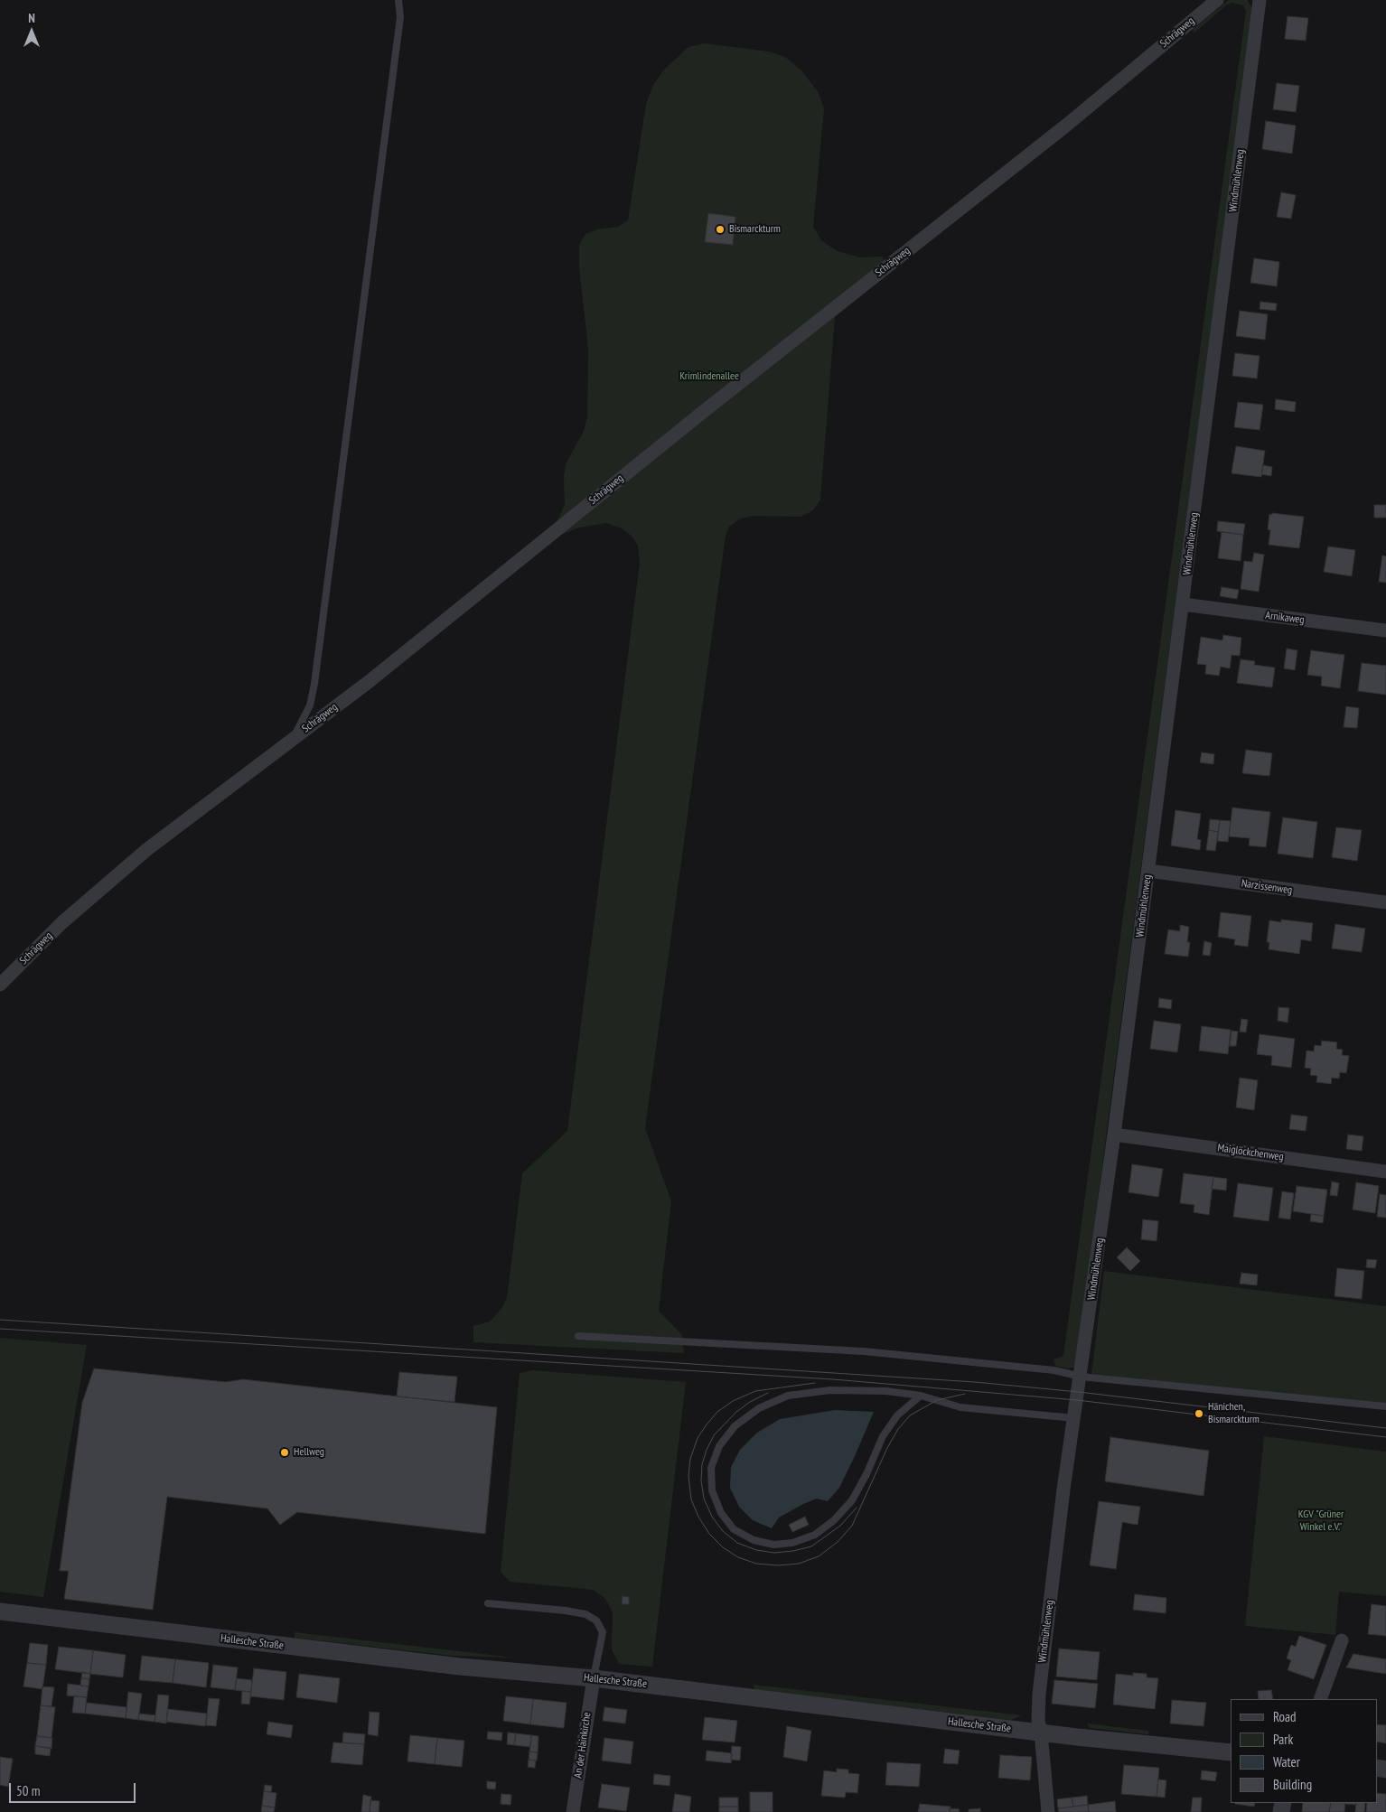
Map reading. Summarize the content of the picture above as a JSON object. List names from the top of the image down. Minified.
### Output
{"streets":{"street":["Schrägweg","Windmühlenweg","Arnikaweg","Narzissenweg","Maiglöckchenweg","Hallesche Straße","An der Hainkirche"]},"crossings":[["Windmühlenweg","Arnikaweg"],["Windmühlenweg","Narzissenweg"],["Windmühlenweg","Maiglöckchenweg"],["Windmühlenweg","Hallesche Straße"],["Hallesche Straße","An der Hainkirche"]],"parks":["Krimlindenallee","KGV \"Grüner Winkel e.V.\""],"places":["Bismarckturm","Hänichen, Bismarckturm","Hellweg"],"legend":["Road","Park","Water","Building"],"scale_bar":"50 m","north":"top"}
